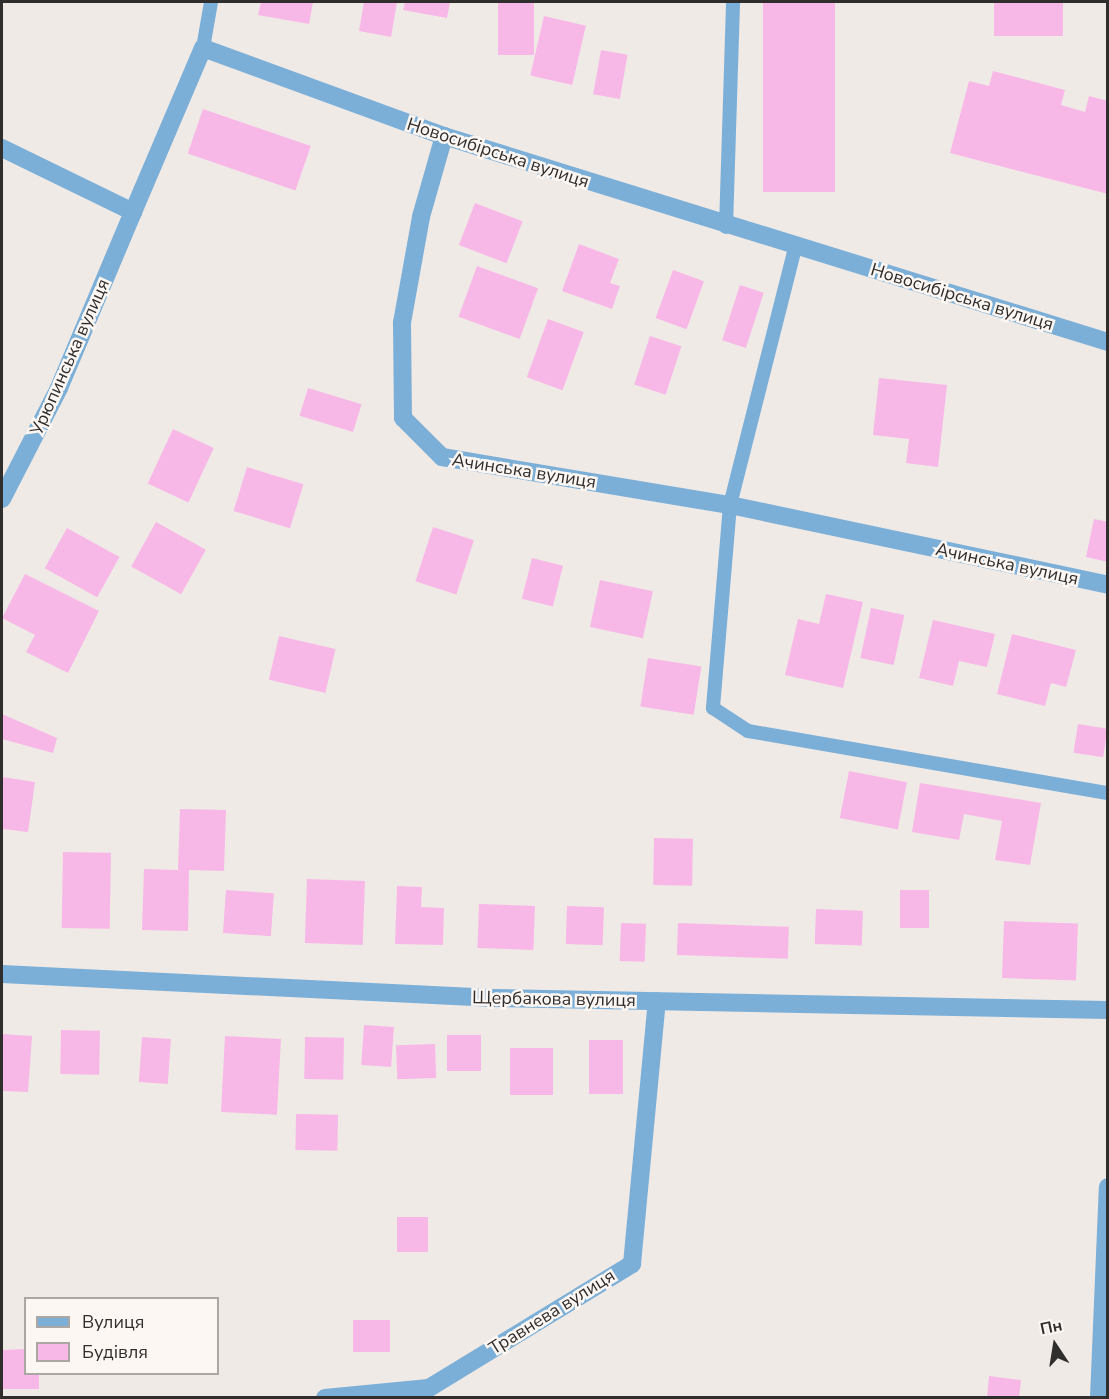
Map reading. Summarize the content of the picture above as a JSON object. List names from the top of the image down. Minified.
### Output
{"streets":{"street":["Новосибірська вулиця","Урюпинська вулиця","Ачинська вулиця","Щербакова вулиця","Травнева вулиця"]},"crossings":[["Новосибірська вулиця","Ачинська вулиця"],["Щербакова вулиця","Травнева вулиця"]],"legend":["Вулиця","Будівля"],"north":"top"}
